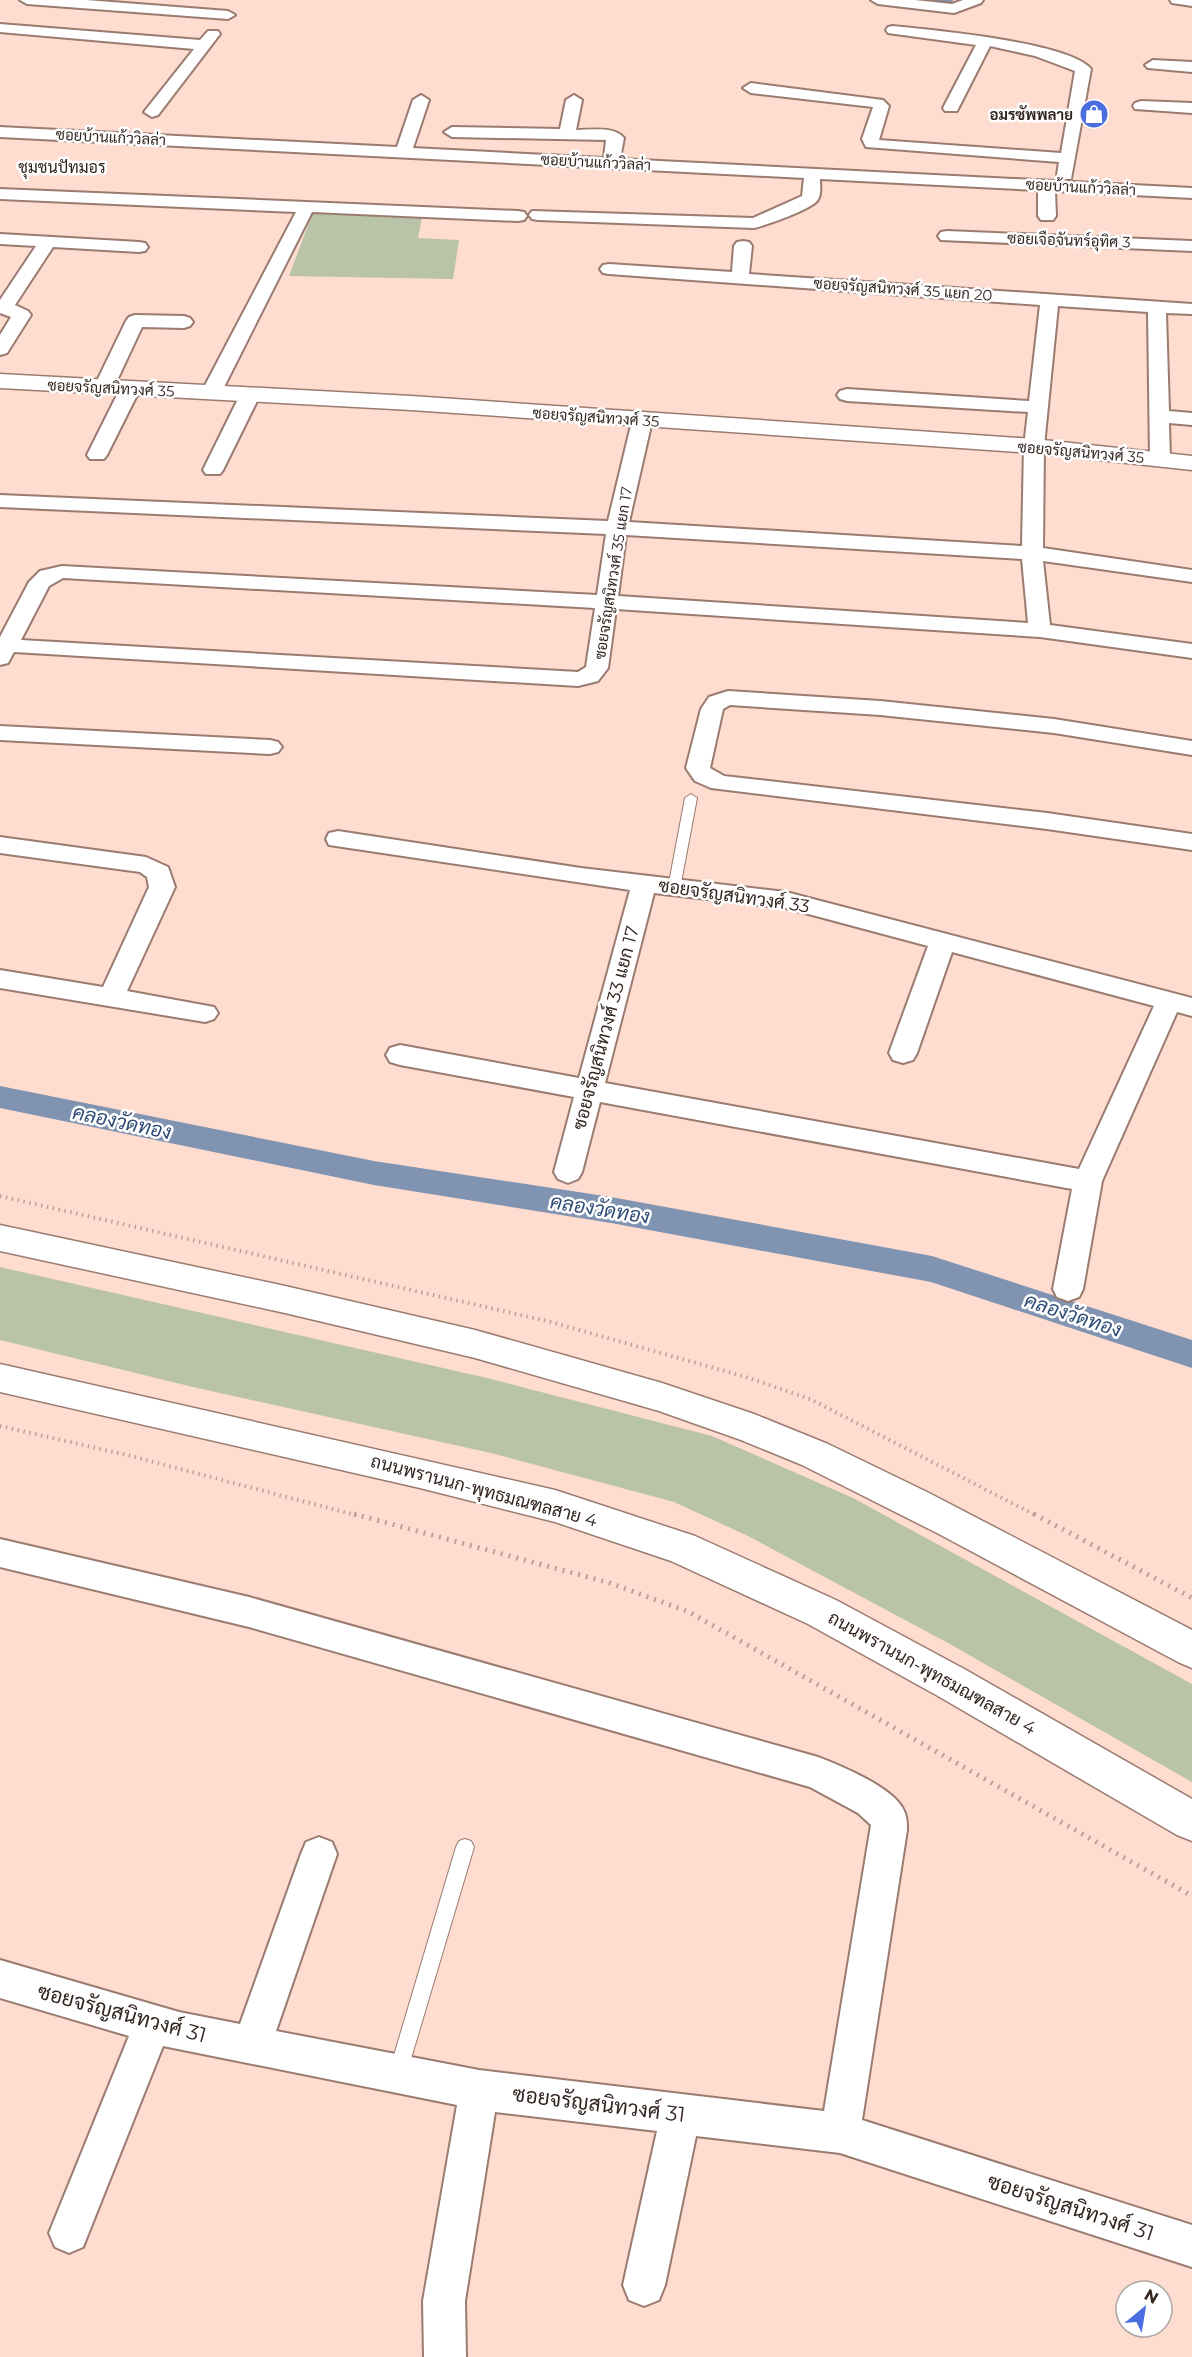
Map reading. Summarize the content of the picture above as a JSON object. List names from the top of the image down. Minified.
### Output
{"streets":{"main road":["ซอยจรัญสนิทวงศ์ 35","ถนนพรานนก-พุทธมณฑลสาย 4"],"street":["ซอยบ้านแก้ววิลล่า","ซอยเจือจันทร์อุทิศ 3","ซอยจรัญสนิทวงศ์ 35 แยก 20","ซอยจรัญสนิทวงศ์ 35 แยก 17","ซอยจรัญสนิทวงศ์ 33","ซอยจรัญสนิทวงศ์ 33 แยก 17","ซอยจรัญสนิทวงศ์ 31"]},"crossings":[["ซอยจรัญสนิทวงศ์ 35","ซอยจรัญสนิทวงศ์ 35 แยก 17"],["ซอยจรัญสนิทวงศ์ 33","ซอยจรัญสนิทวงศ์ 33 แยก 17"]],"districts":["ชุมชนปัทมอร"],"water":["คลองวัดทอง"],"places":{"shop":["อมรซัพพลาย"]},"north":"top right"}
